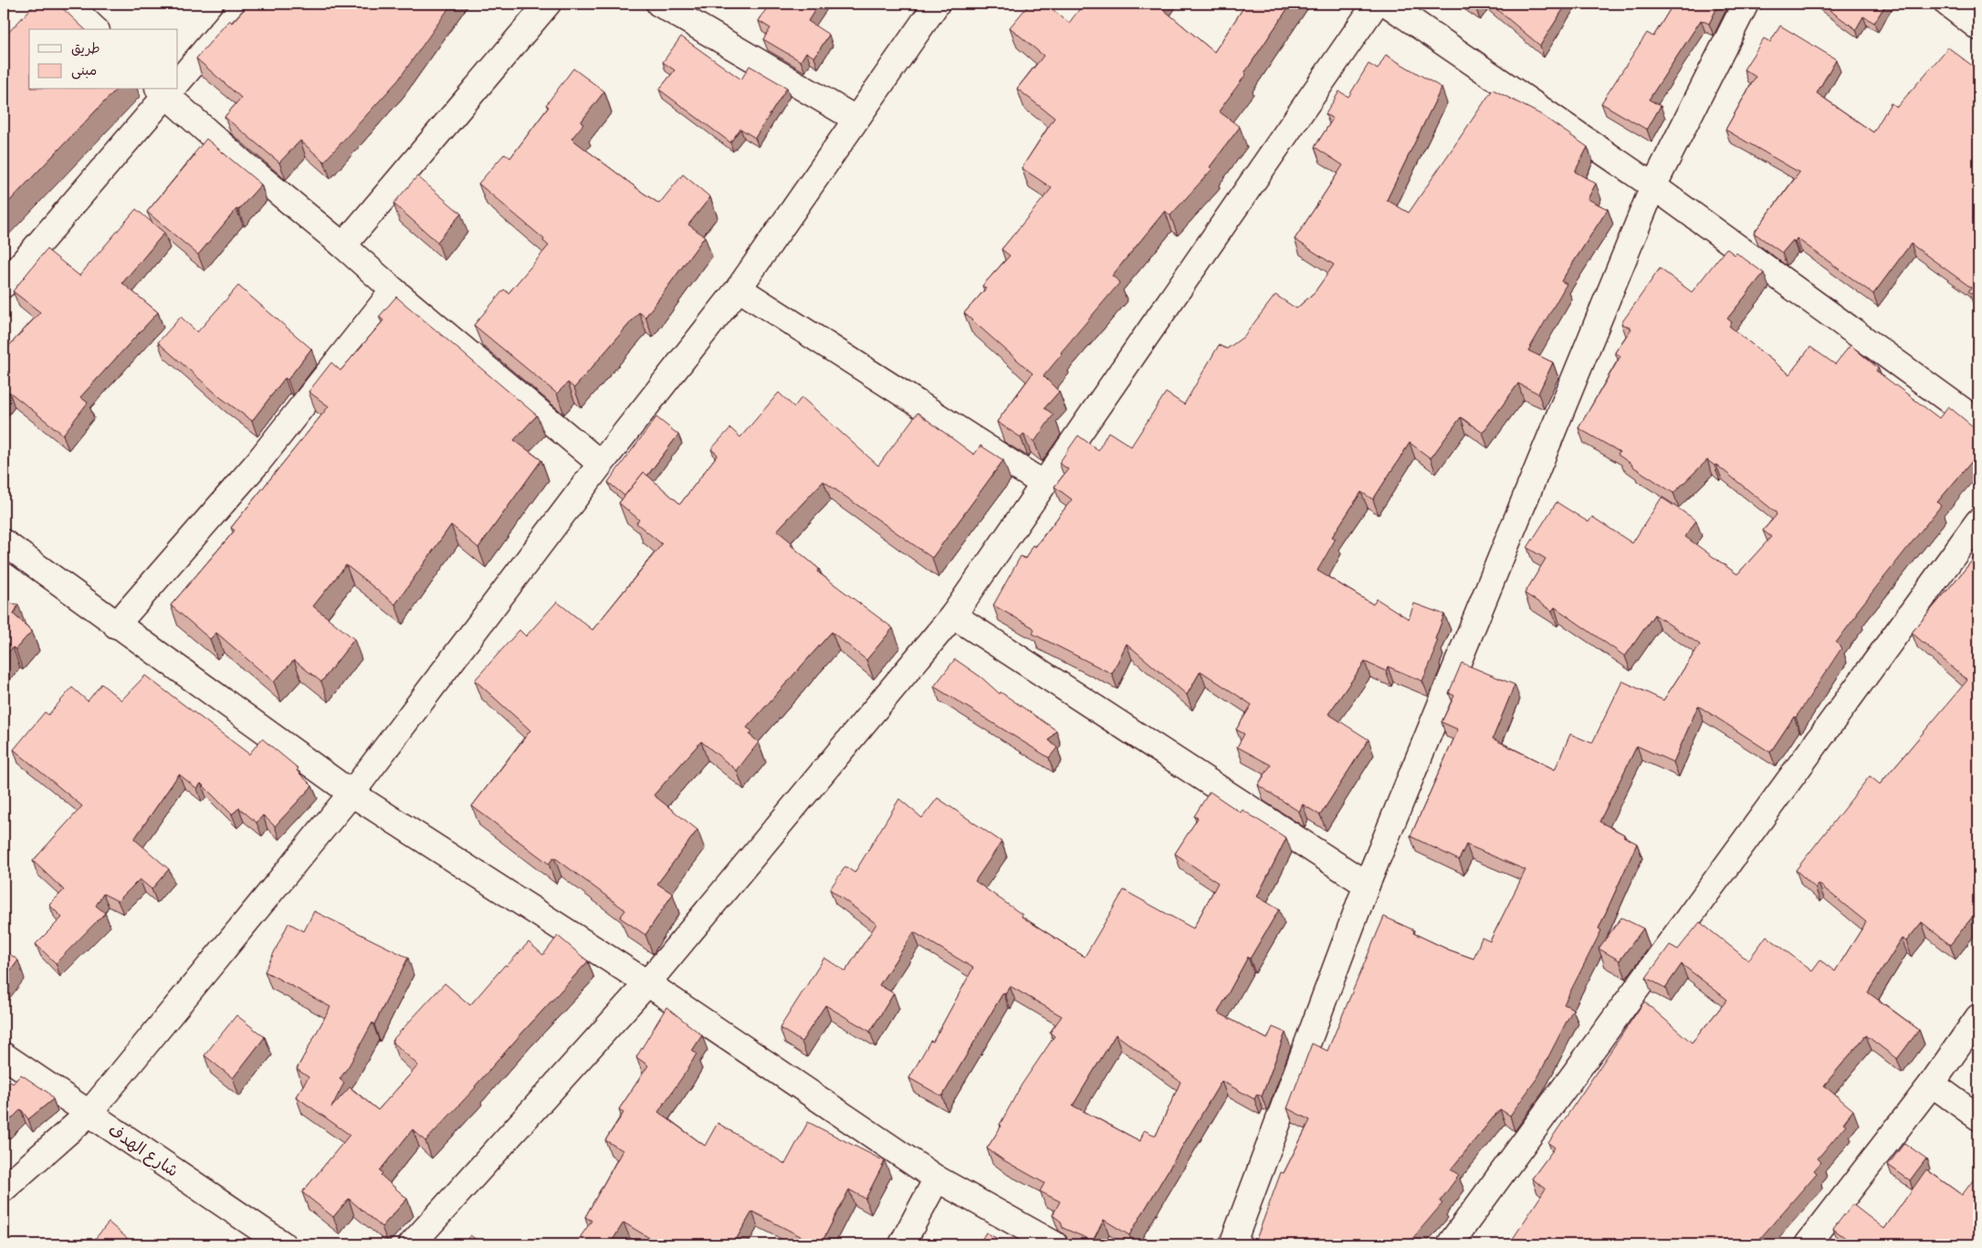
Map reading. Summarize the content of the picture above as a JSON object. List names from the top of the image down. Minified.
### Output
{"streets":{"street":["شارع الهدف"]},"legend":["طريق","مبنى"]}
